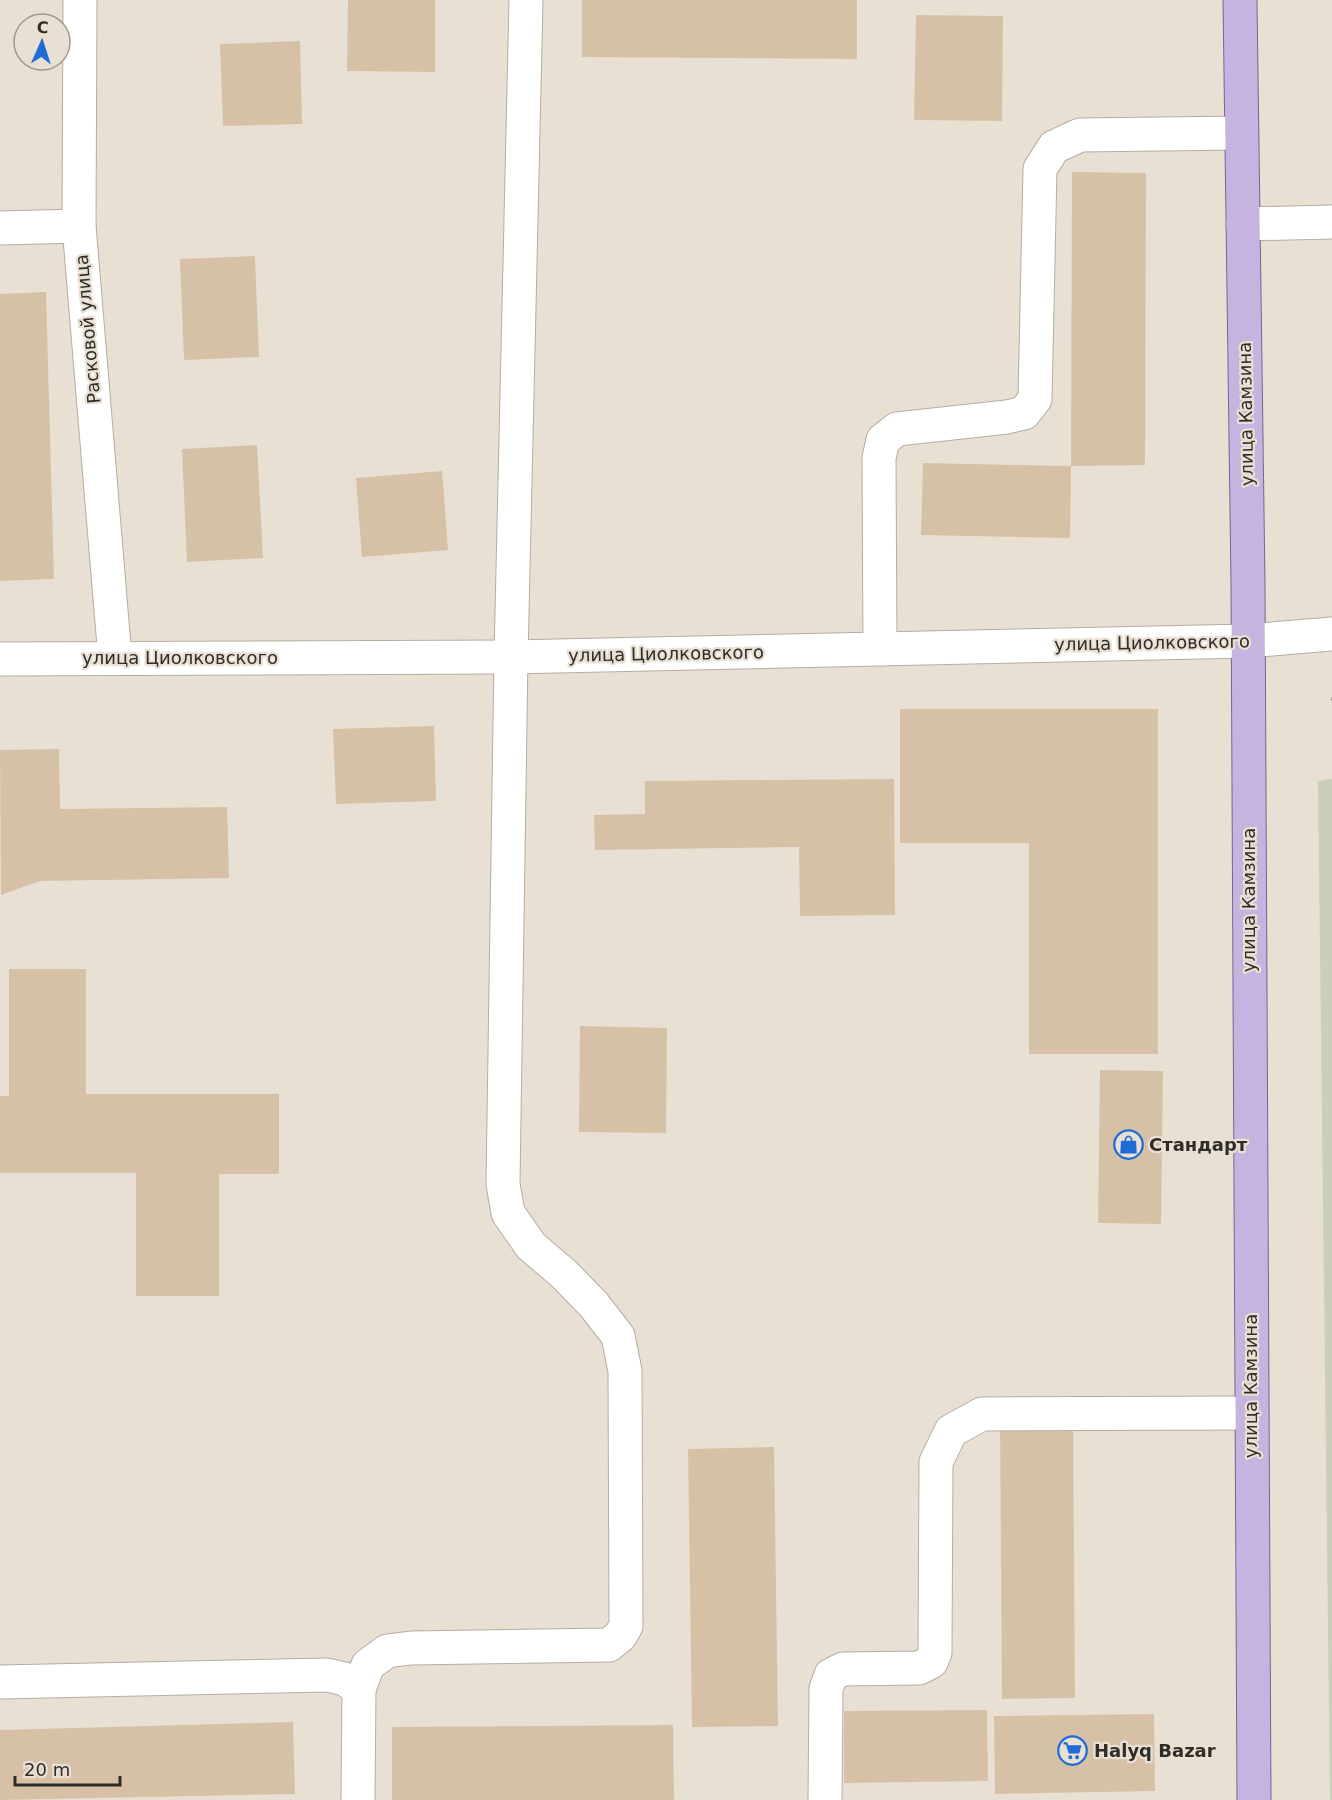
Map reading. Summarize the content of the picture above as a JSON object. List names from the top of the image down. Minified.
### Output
{"streets":{"main road":["улица Камзина"],"street":["Расковой улица","улица Циолковского"]},"crossings":[["Расковой улица","улица Циолковского"],["улица Камзина","улица Циолковского"]],"places":{"shop":["Стандарт"],"supermarket":["Halyq Bazar"]},"scale_bar":"20 m","north":"top"}
